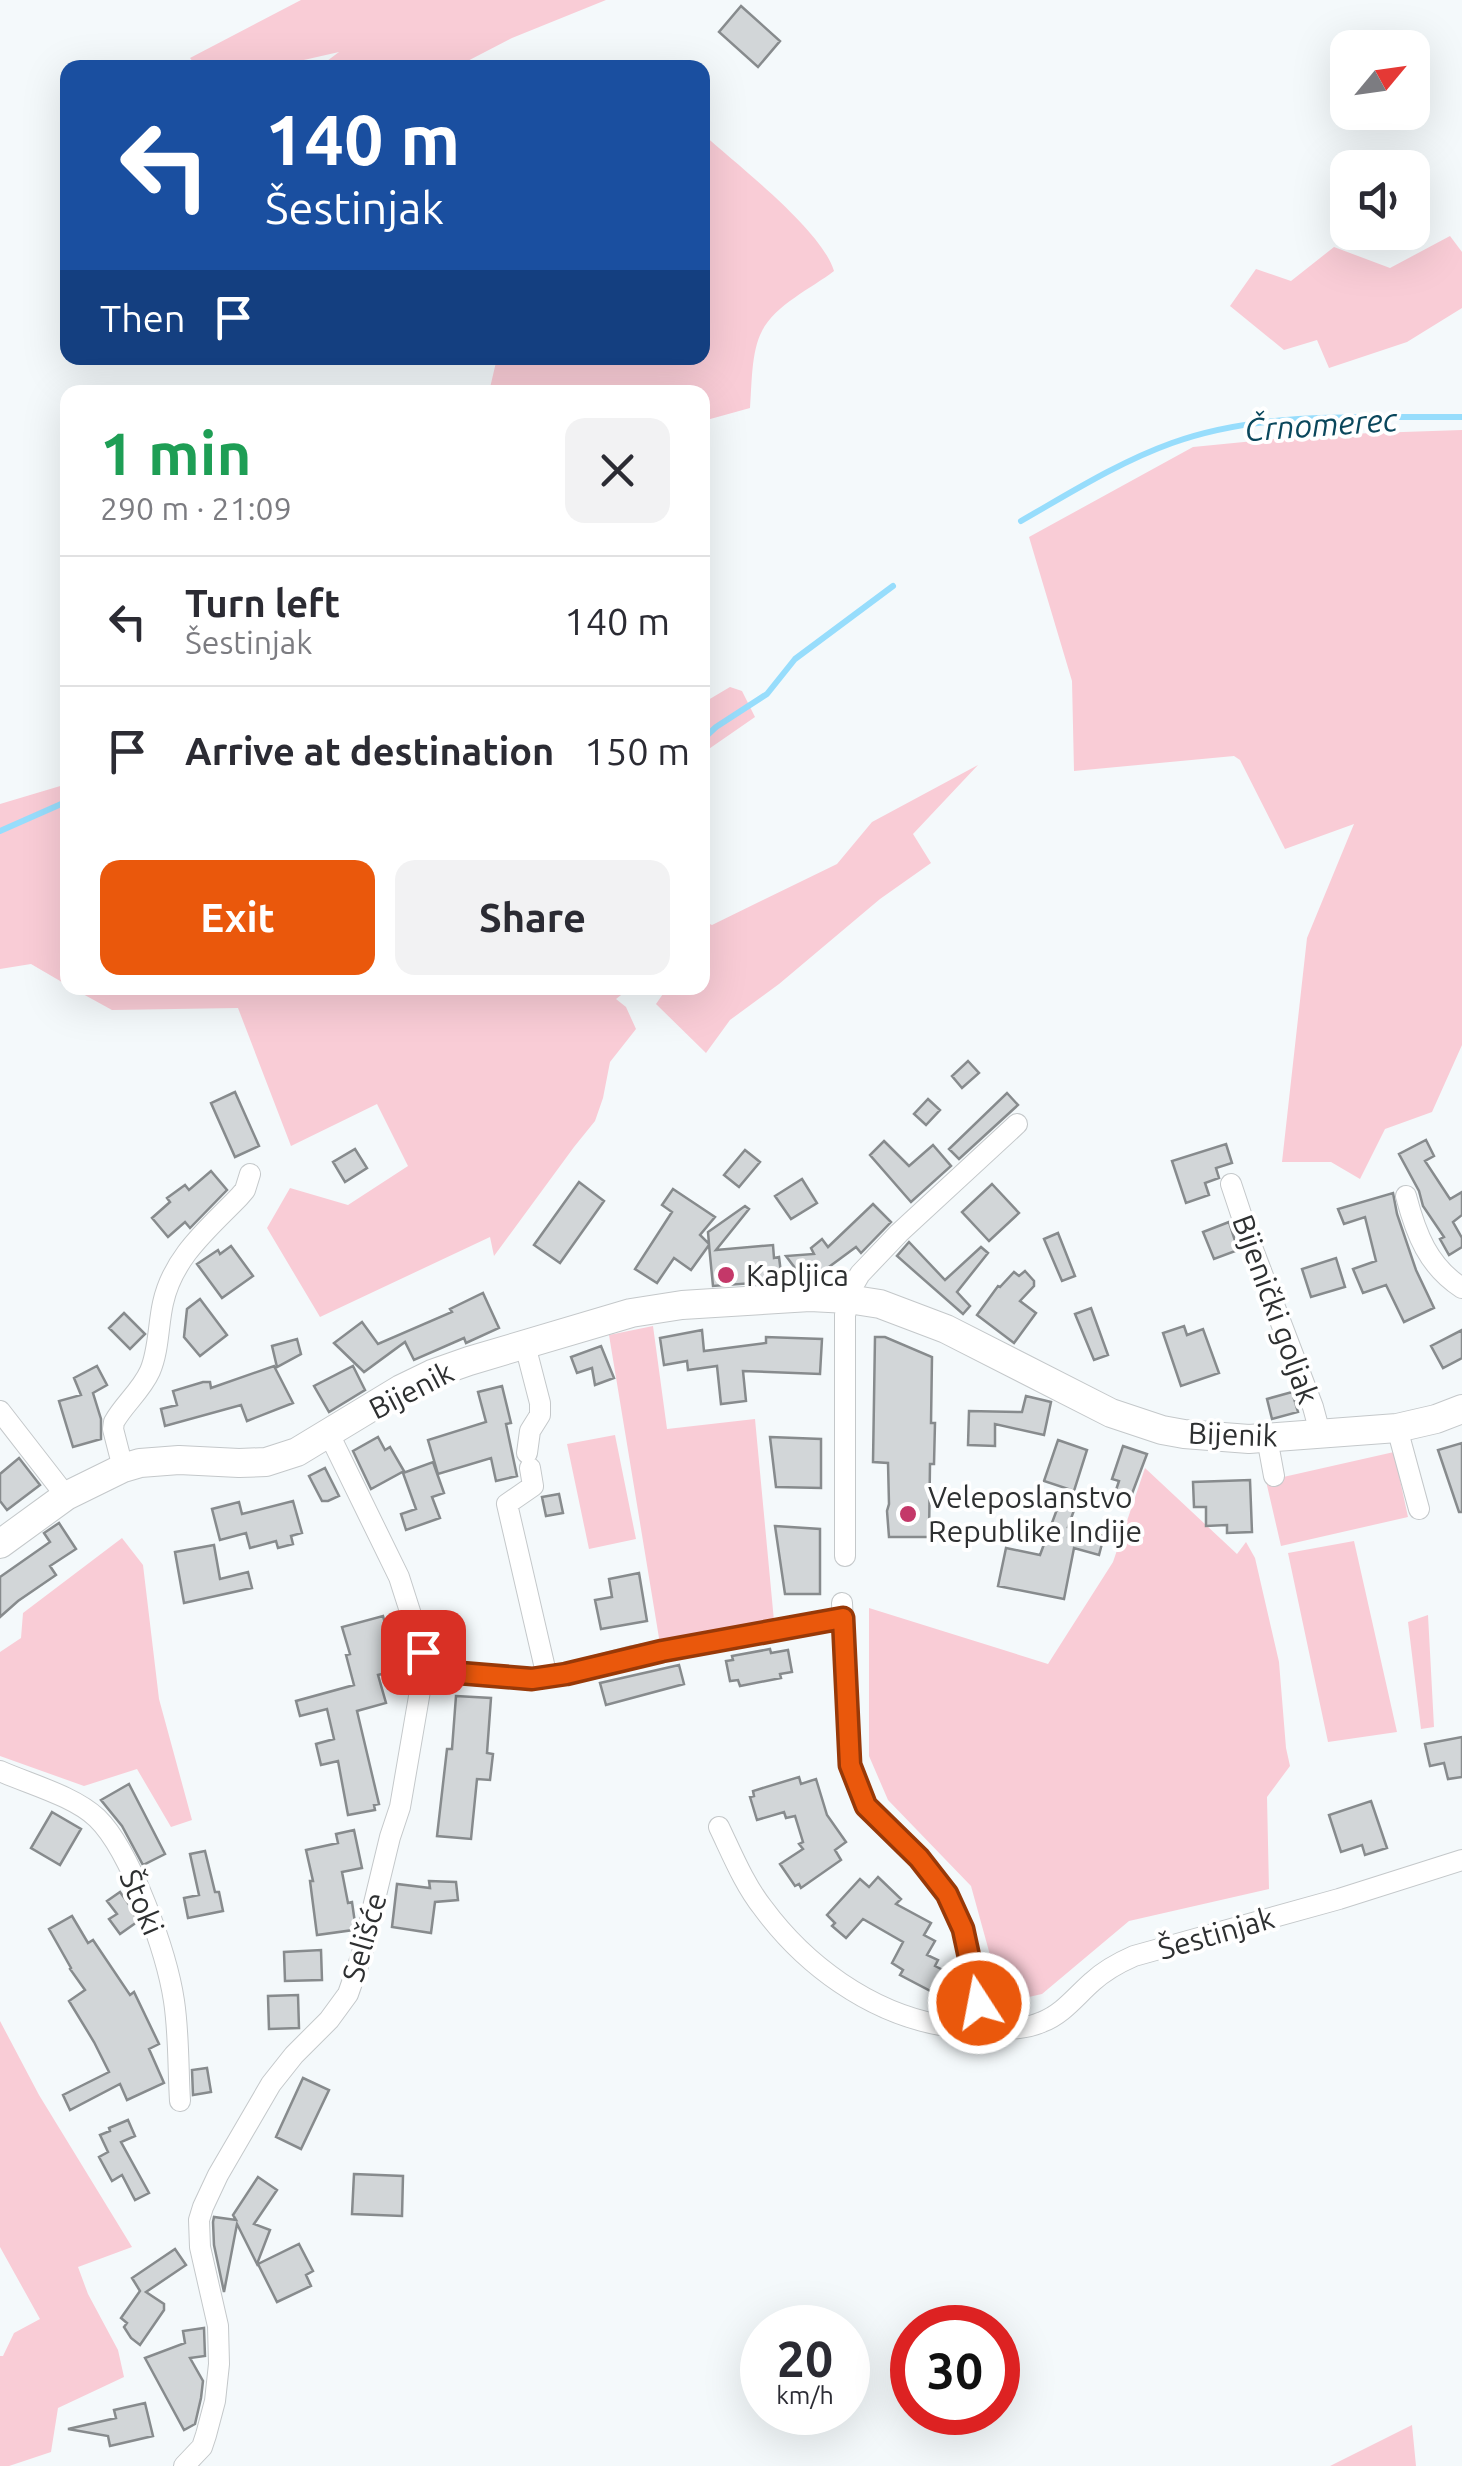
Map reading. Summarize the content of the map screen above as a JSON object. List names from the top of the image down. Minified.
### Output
{"streets":{"main road":["Bijenik"],"street":["Bijenički goljak","Štoki","Šestinjak","Selišće"]},"crossings":[["Bijenički goljak","Bijenik"],["Bijenik","Selišće"]],"water":["Črnomerec"],"places":["Kapljica","Veleposlanstvo Republike Indije"],"north":"top right","page":{"turn":["140 m","Šestinjak"],"then":"Then","heading":["1 min","290 m · 21:09"],"list":[{"name":"Turn left","note":"Šestinjak","value":"140 m"},{"name":"Arrive at destination","value":"150 m"}],"buttons":["Exit","Share"],"speed":"20 km/h","limit":"30"}}
